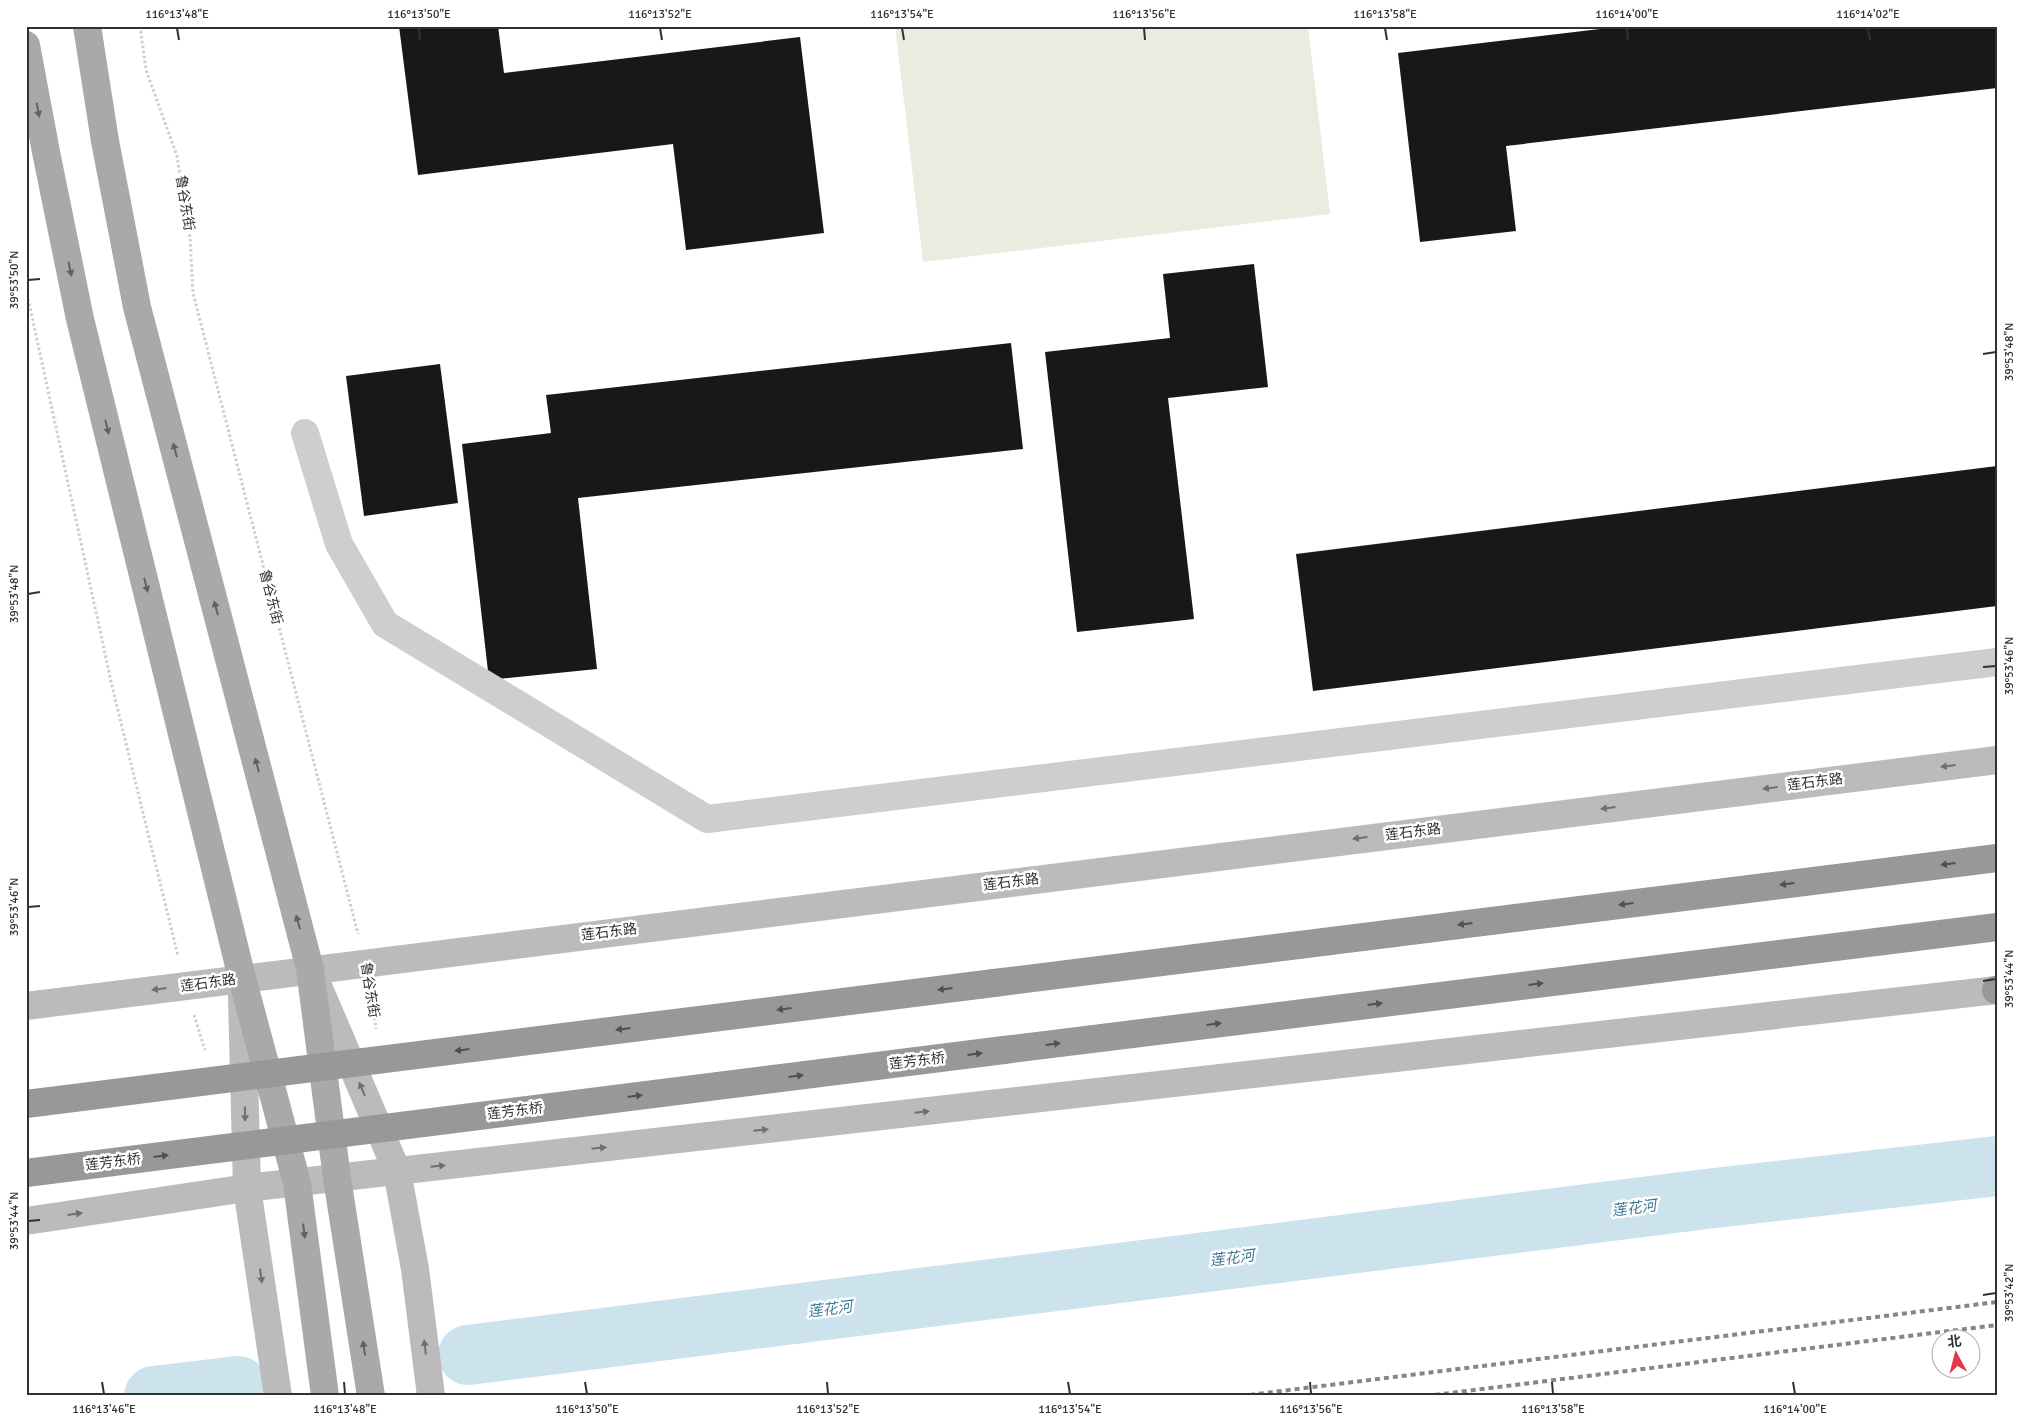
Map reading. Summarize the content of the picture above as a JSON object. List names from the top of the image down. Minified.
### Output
{"streets":{"highway":["莲芳东桥"],"street":["莲石东路"],"path":["鲁谷东街"]},"crossings":[["鲁谷东街","莲石东路"]],"water":["莲花河"],"north":"top","coordinates":["116°13'48\"E","116°13'50\"E","116°13'52\"E","116°13'54\"E","116°13'56\"E","116°13'58\"E","116°14'00\"E","116°14'02\"E","39°53'50\"N","39°53'48\"N","39°53'46\"N","39°53'44\"N","39°53'42\"N","116°13'46\"E"]}
